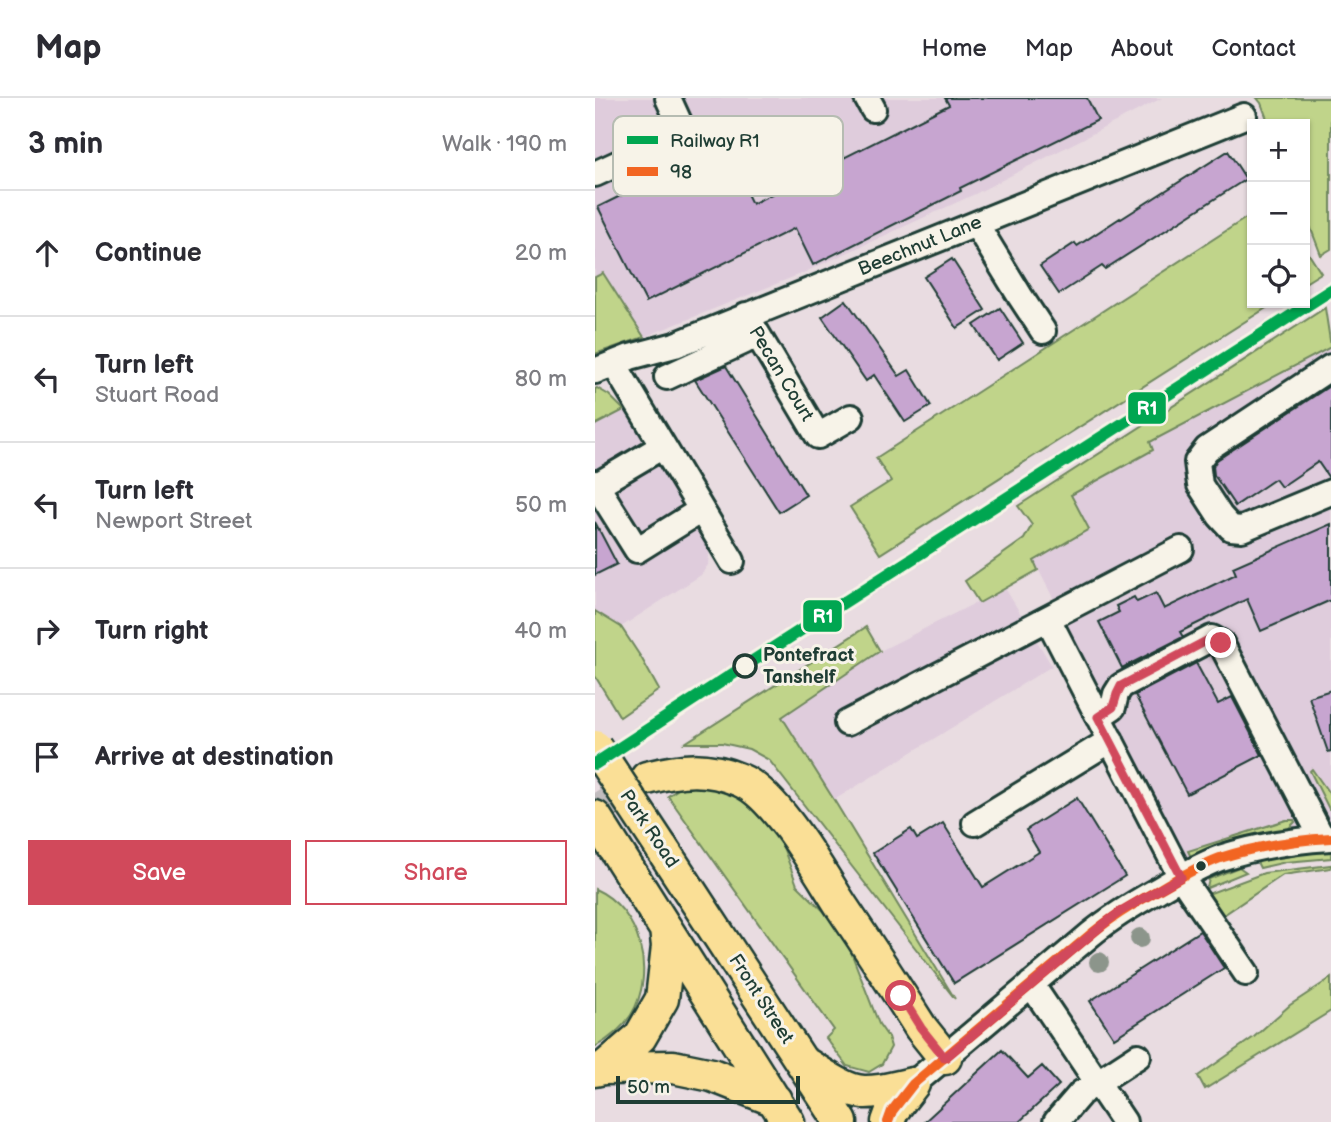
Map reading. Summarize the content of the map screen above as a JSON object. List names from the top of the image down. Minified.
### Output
{"streets":{"main road":["Park Road","Front Street"],"street":["Beechnut Lane","Pecan Court"]},"crossings":[["Beechnut Lane","Pecan Court"],["Park Road","Front Street"]],"places":["Pontefract Tanshelf"],"lines":["rail line R1","transit line 98"],"legend":["Railway R1","98"],"scale_bar":"50 m","page":{"header":"Map","nav":["Home","Map","About","Contact"],"heading":["3 min","Walk · 190 m"],"map_buttons":["+","−"],"list":[["Continue","20 m"],["Turn left","Stuart Road","80 m"],["Turn left","Newport Street","50 m"],["Turn right","40 m"],"Arrive at destination"],"buttons":["Save","Share"],"scale":"50 m"}}
